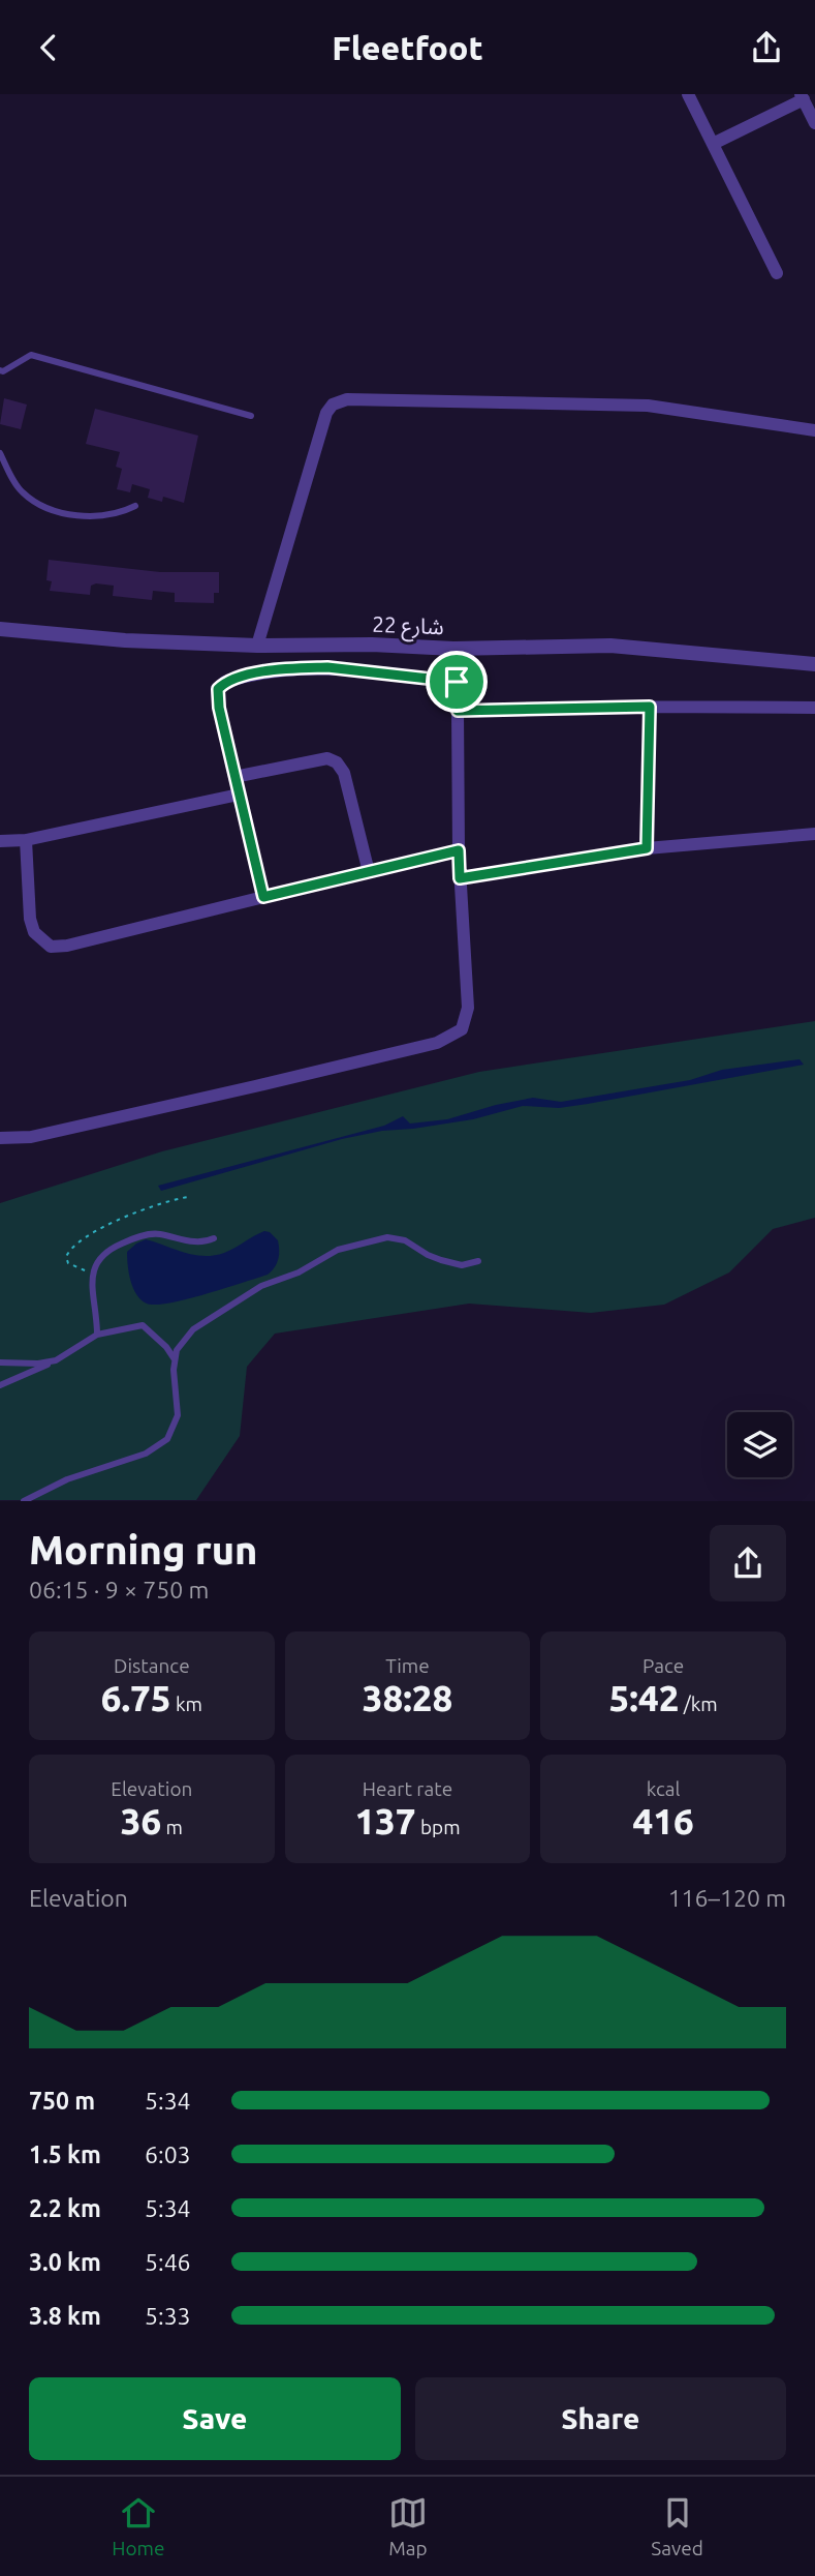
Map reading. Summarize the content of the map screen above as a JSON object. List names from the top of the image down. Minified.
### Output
{"streets":{"street":["شارع 22"]},"page":{"header":"Fleetfoot","heading":["Morning run","06:15 · 9 × 750 m"],"stats":[["Distance","6.75 km"],["Time","38:28"],["Pace","5:42 /km"],["Elevation","36 m"],["Heart rate","137 bpm"],["kcal","416"]],"chart":["Elevation","116–120 m"],"list":[{"name":"750 m","note":"5:34"},{"name":"1.5 km","note":"6:03"},{"name":"2.2 km","note":"5:34"},{"name":"3.0 km","note":"5:46"},{"name":"3.8 km","note":"5:33"}],"buttons":["Save","Share"],"tabs":["Home","Map","Saved"]}}
